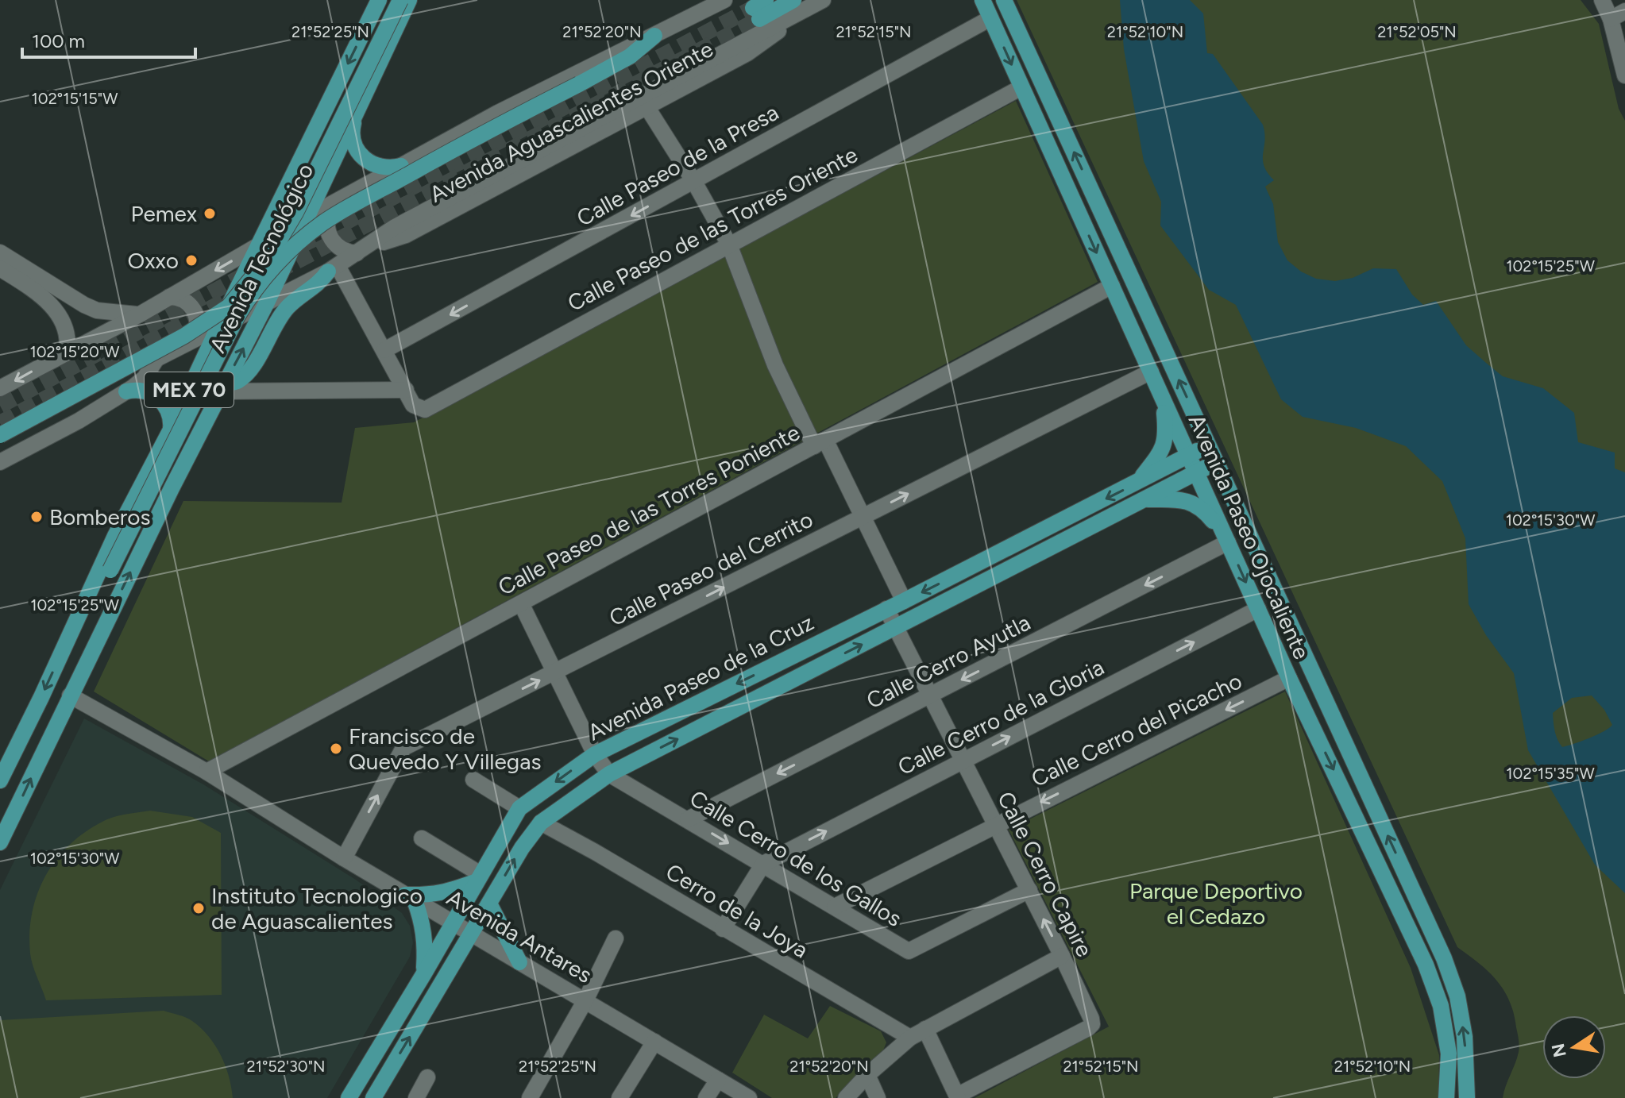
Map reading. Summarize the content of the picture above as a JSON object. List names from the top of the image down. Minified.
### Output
{"streets":{"main road":["Avenida Aguascalientes Oriente","Avenida Tecnológico","MEX 70","Avenida Paseo Ojocaliente","Avenida Paseo de la Cruz"],"street":["Calle Paseo de la Presa","Calle Paseo de las Torres Oriente","Calle Paseo de las Torres Poniente","Calle Paseo del Cerrito","Calle Cerro Ayutla","Calle Cerro de la Gloria","Calle Cerro del Picacho","Calle Cerro de los Gallos","Calle Cerro Capire","Cerro de la Joya","Avenida Antares"]},"crossings":[["Avenida Aguascalientes Oriente","Avenida Tecnológico"],["Calle Paseo de la Presa","Avenida Paseo Ojocaliente"],["Calle Paseo de las Torres Oriente","Avenida Paseo Ojocaliente"],["Avenida Tecnológico","Avenida Antares"],["Calle Paseo de las Torres Poniente","Avenida Paseo Ojocaliente"],["Calle Paseo de las Torres Poniente","Avenida Antares"],["Avenida Paseo Ojocaliente","Calle Paseo del Cerrito"],["Avenida Paseo Ojocaliente","Calle Cerro Ayutla"],["Avenida Paseo Ojocaliente","Avenida Paseo de la Cruz"],["Avenida Paseo Ojocaliente","Calle Cerro de la Gloria"],["Avenida Paseo Ojocaliente","Calle Cerro del Picacho"],["Calle Paseo del Cerrito","Avenida Antares"],["Calle Cerro Ayutla","Calle Cerro de los Gallos"],["Calle Cerro Ayutla","Calle Cerro Capire"],["Avenida Paseo de la Cruz","Calle Cerro de los Gallos"],["Avenida Paseo de la Cruz","Calle Cerro Capire"],["Avenida Paseo de la Cruz","Cerro de la Joya"],["Avenida Paseo de la Cruz","Avenida Antares"],["Calle Cerro de la Gloria","Calle Cerro de los Gallos"],["Calle Cerro de la Gloria","Calle Cerro Capire"],["Calle Cerro del Picacho","Calle Cerro de los Gallos"],["Calle Cerro del Picacho","Calle Cerro Capire"],["Calle Cerro de los Gallos","Calle Cerro Capire"]],"one_way":["Calle Paseo de la Presa","Calle Paseo del Cerrito","Calle Cerro Ayutla","Calle Cerro de la Gloria","Calle Cerro del Picacho"],"parks":["Parque Deportivo el Cedazo"],"places":["Pemex","Oxxo","Bomberos","Francisco de Quevedo Y Villegas","Instituto Tecnologico de Aguascalientes"],"scale_bar":"100 m","north":"left","coordinates":["21°52'25\"N","21°52'20\"N","21°52'15\"N","21°52'10\"N","21°52'05\"N","102°15'15\"W","102°15'25\"W","102°15'20\"W","102°15'30\"W","102°15'35\"W","21°52'30\"N"]}
